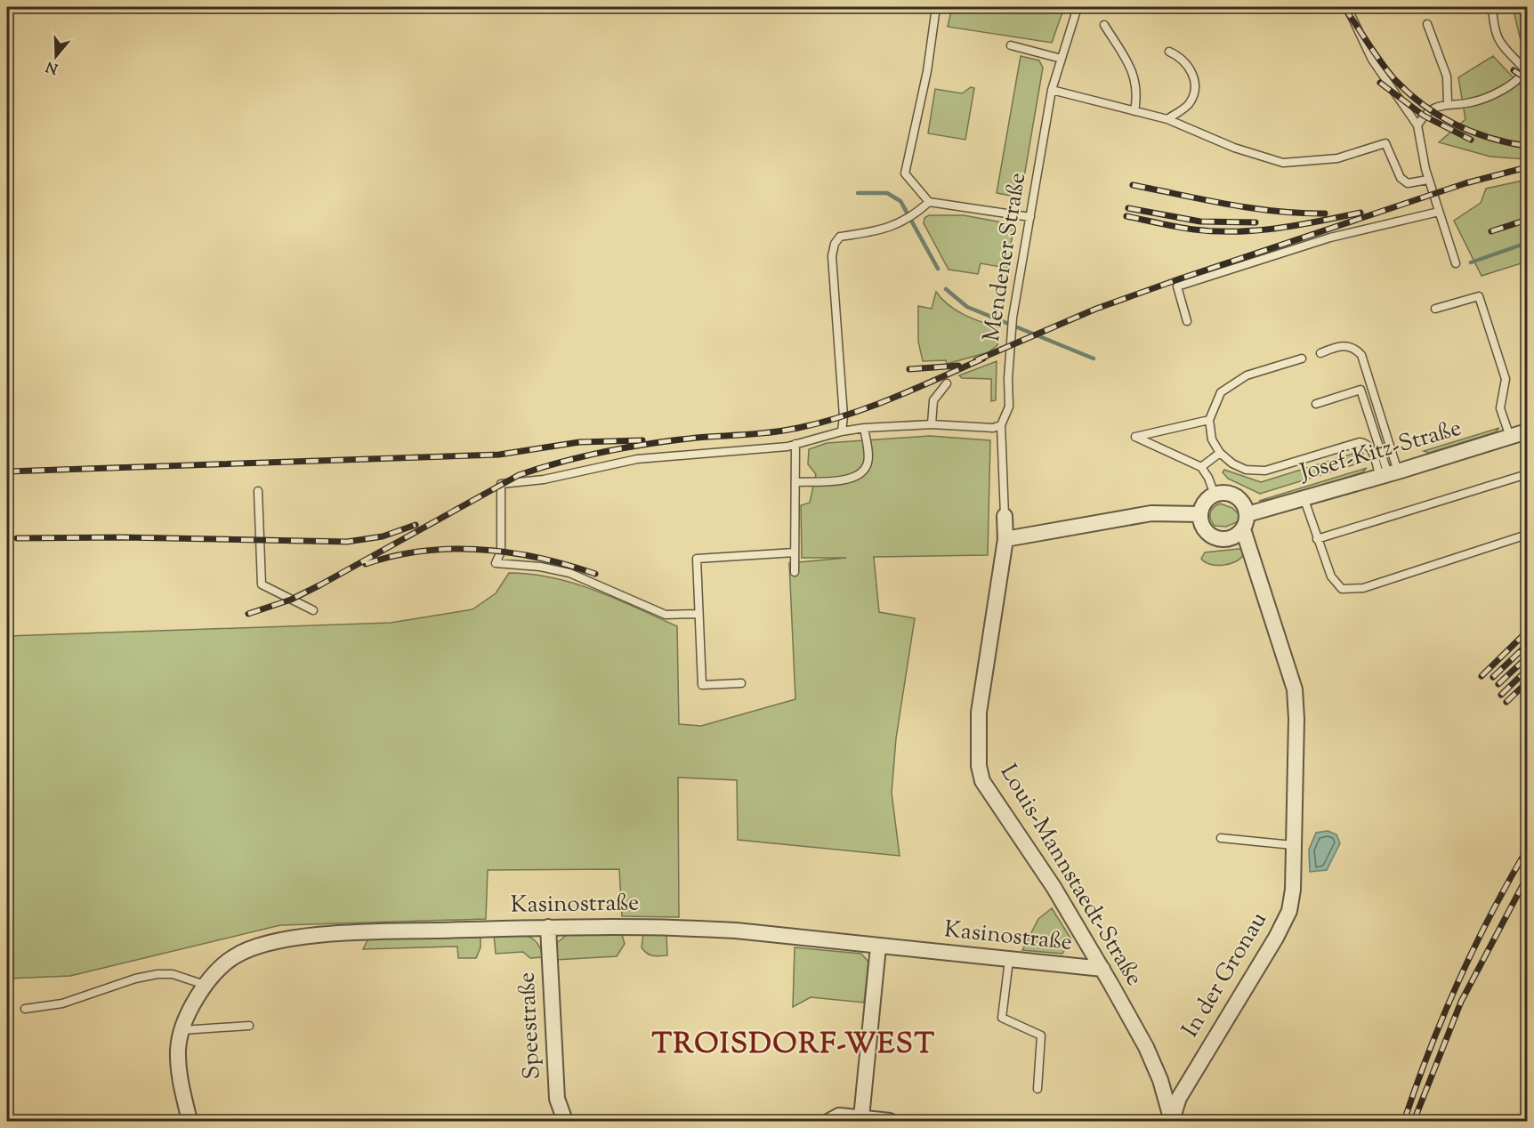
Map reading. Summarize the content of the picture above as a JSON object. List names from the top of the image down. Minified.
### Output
{"streets":{"street":["Josef-Kitz-Straße","Louis-Mannstaedt-Straße","Kasinostraße","In der Gronau","Speestraße"],"lane":["Mendener Straße"]},"crossings":[["Mendener Straße","Louis-Mannstaedt-Straße"],["Josef-Kitz-Straße","In der Gronau"],["Louis-Mannstaedt-Straße","Kasinostraße"],["Louis-Mannstaedt-Straße","In der Gronau"],["Kasinostraße","Speestraße"]],"districts":["TROISDORF-WEST"],"north":"bottom"}
